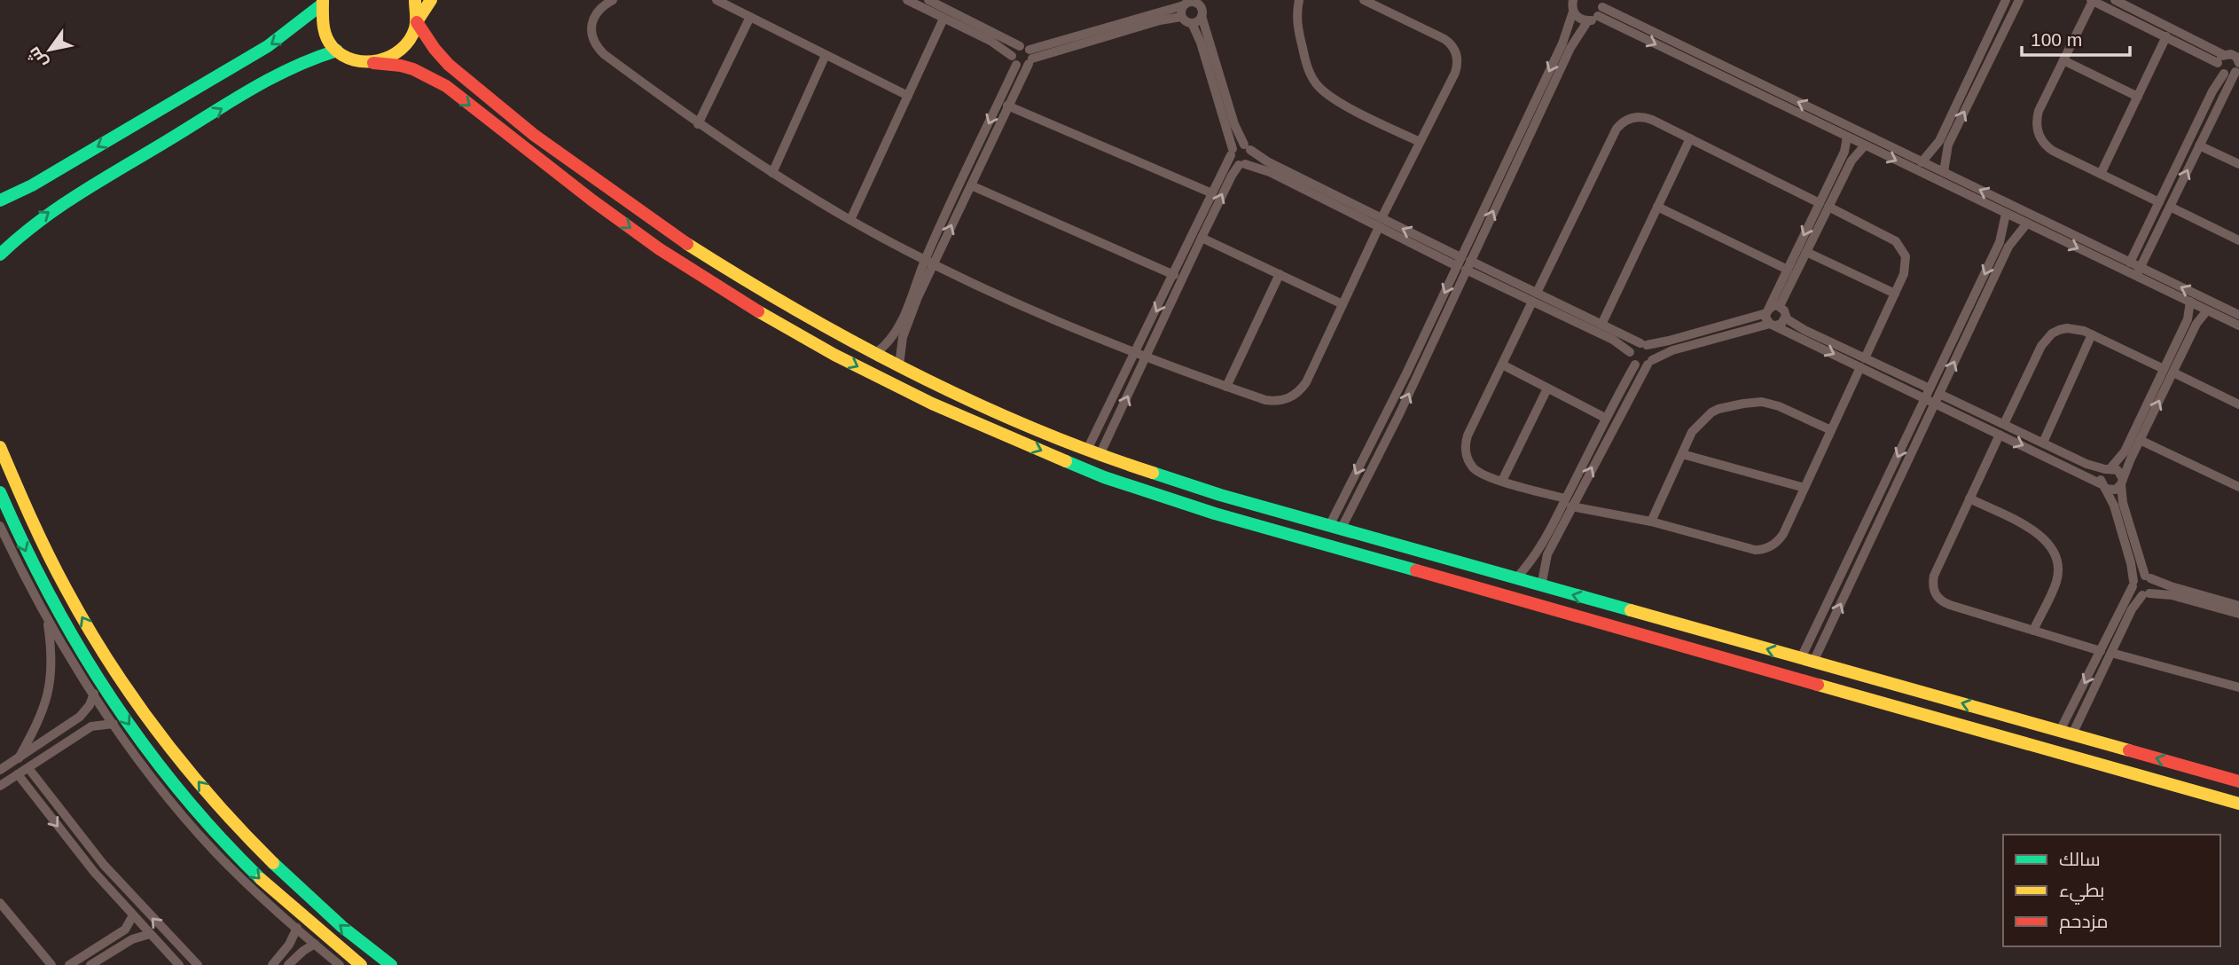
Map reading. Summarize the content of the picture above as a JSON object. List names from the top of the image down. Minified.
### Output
{"legend":["سالك","بطيء","مزدحم"],"scale_bar":"100 m","north":"bottom left"}
